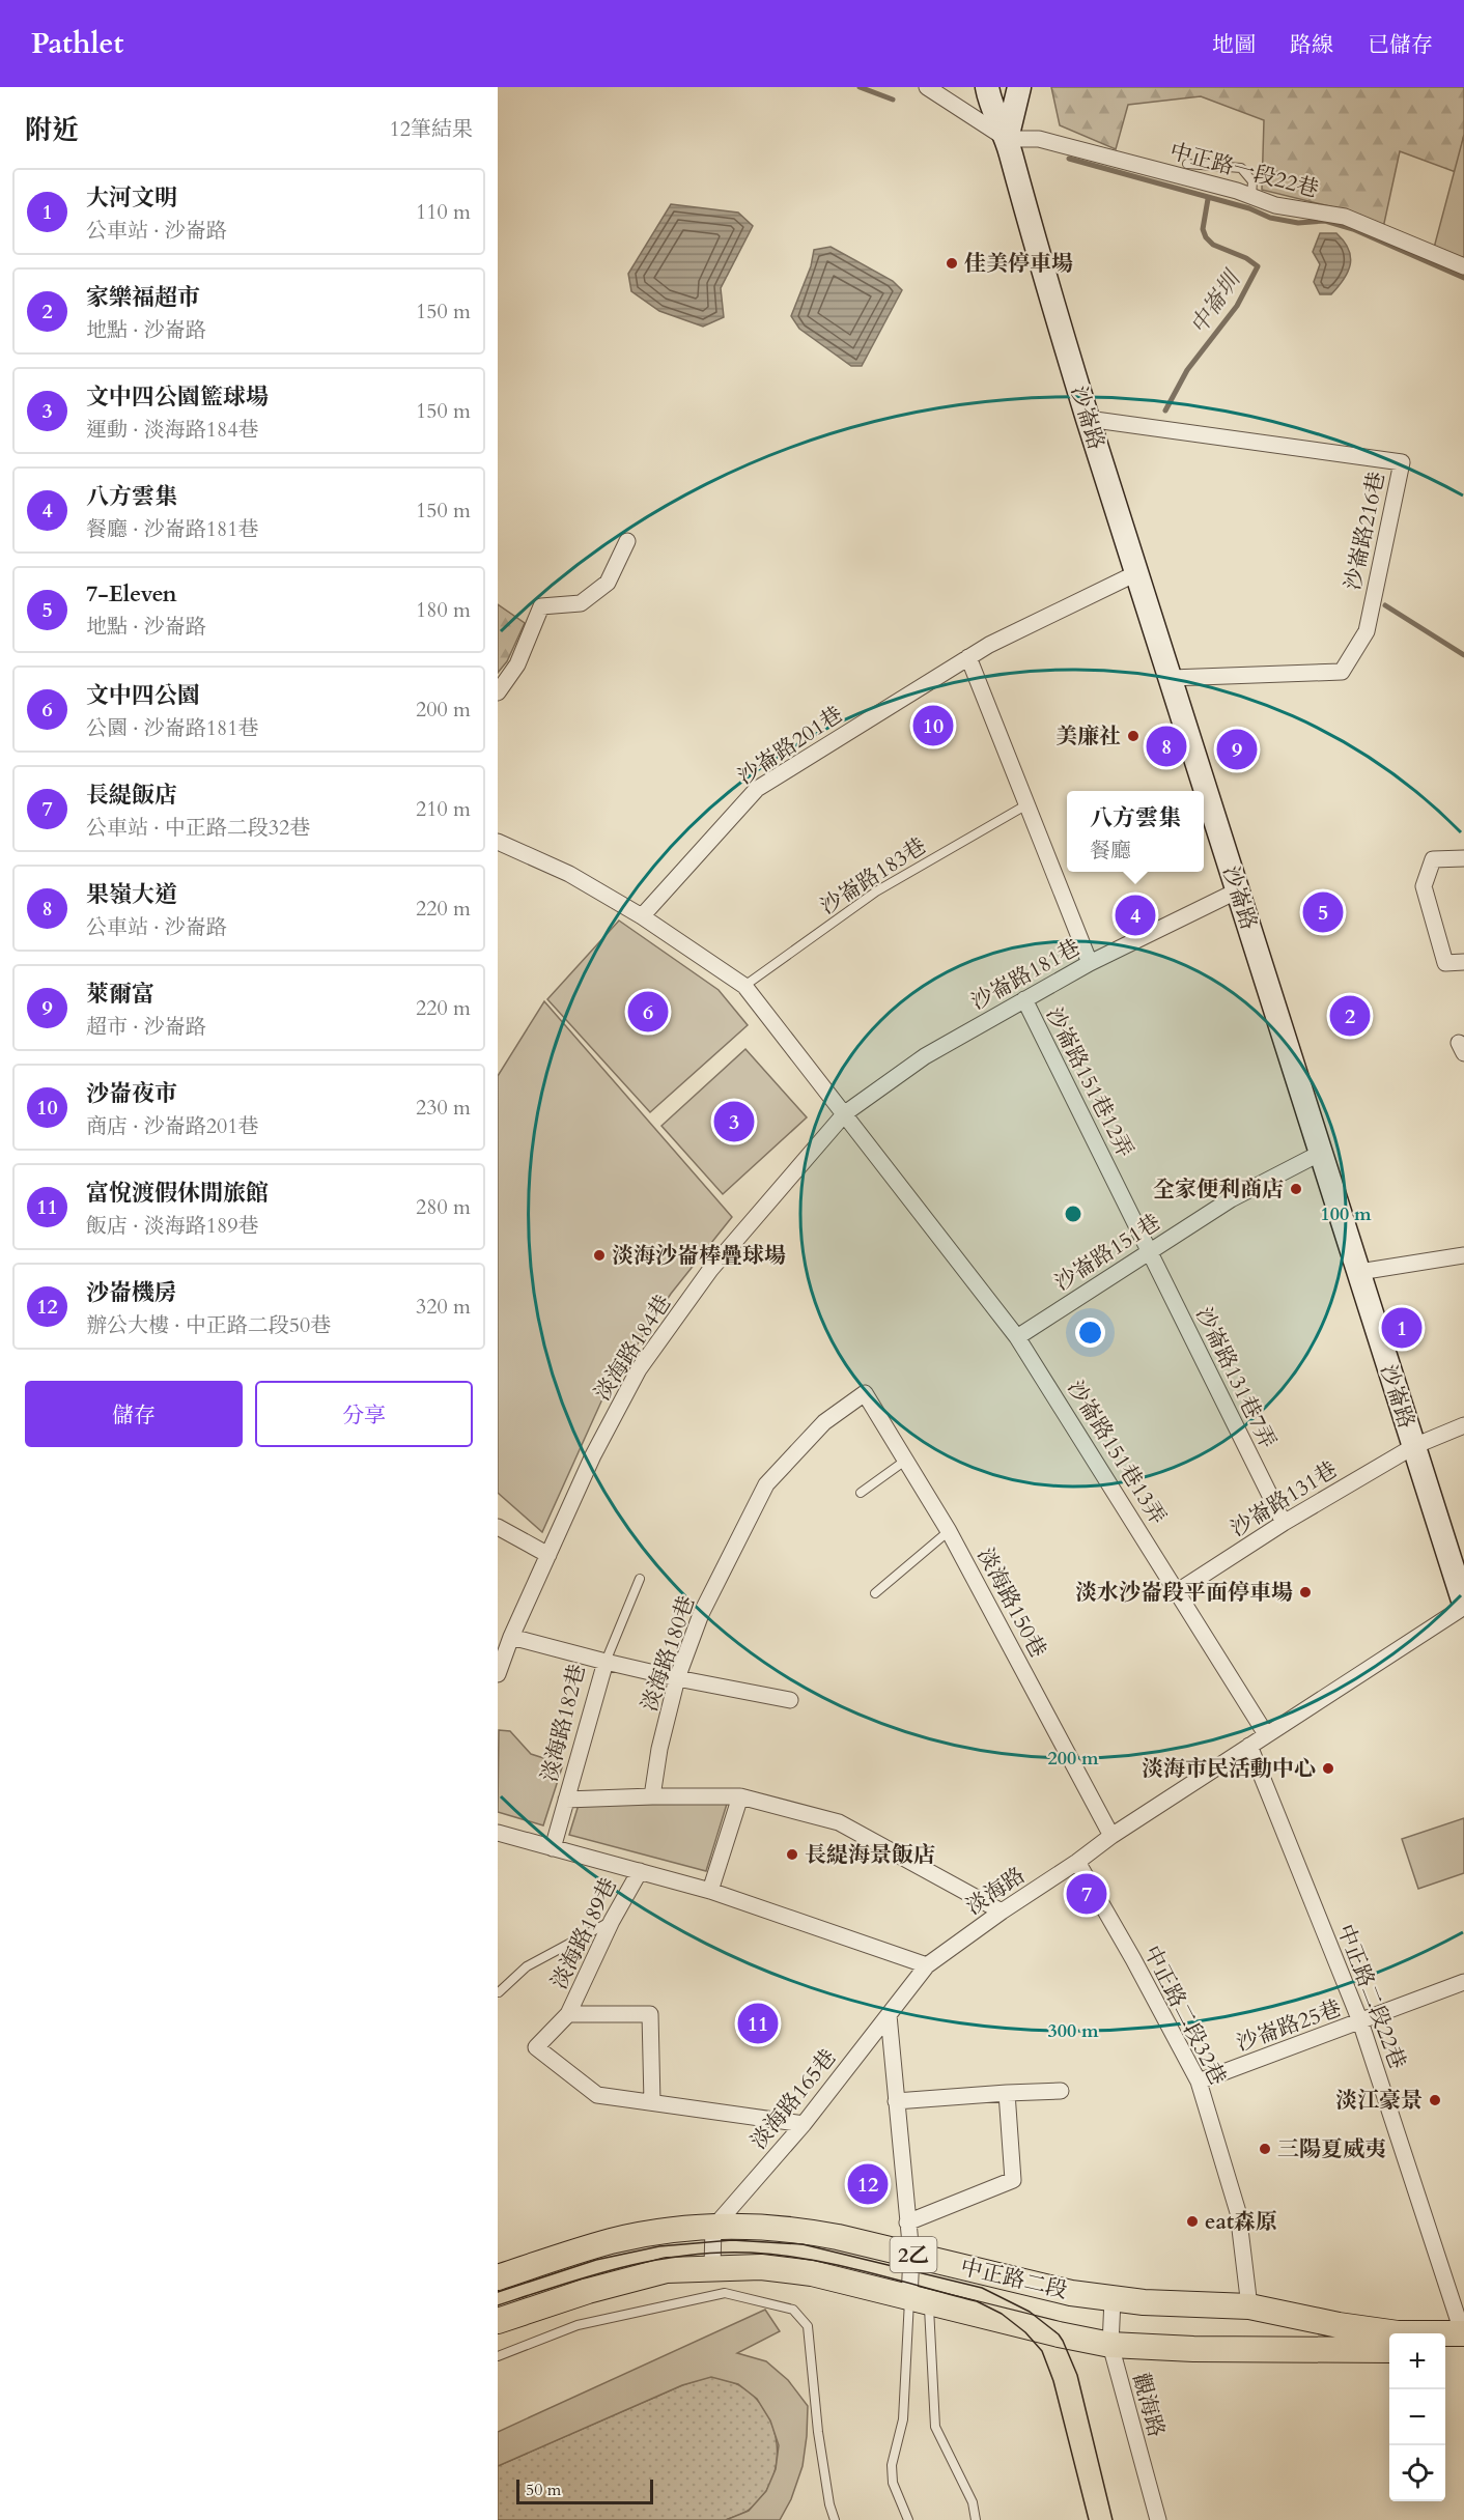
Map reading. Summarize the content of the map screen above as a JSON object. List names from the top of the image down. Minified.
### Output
{"streets":{"main road":["2乙","中正路二段"],"street":["中正路一段22巷","沙崙路","沙崙路216巷","沙崙路201巷","沙崙路181巷","沙崙路151巷12弄","沙崙路151巷","淡海路184巷","沙崙路131巷7弄","沙崙路151巷13弄","沙崙路131巷","淡海路150巷","淡海路180巷","淡海路182巷","淡海路","淡海路189巷","中正路二段22巷","中正路二段32巷","沙崙路25巷","淡海路165巷","觀海路"],"lane":["沙崙路183巷"]},"crossings":[["中正路一段22巷","沙崙路"],["沙崙路","沙崙路216巷"],["沙崙路","沙崙路201巷"],["沙崙路","沙崙路181巷"],["沙崙路","沙崙路151巷"],["沙崙路","沙崙路131巷"],["沙崙路","淡海路"],["沙崙路181巷","沙崙路151巷12弄"],["沙崙路181巷","淡海路184巷"],["沙崙路151巷12弄","沙崙路151巷"],["沙崙路151巷12弄","沙崙路131巷7弄"],["沙崙路151巷","沙崙路131巷7弄"],["沙崙路151巷","沙崙路151巷13弄"],["淡海路184巷","淡海路182巷"],["沙崙路131巷7弄","沙崙路131巷"],["沙崙路151巷13弄","沙崙路131巷"],["沙崙路151巷13弄","淡海路"],["淡海路150巷","淡海路180巷"],["淡海路150巷","淡海路"],["淡海路","中正路二段22巷"],["淡海路","中正路二段32巷"],["淡海路","淡海路165巷"],["淡海路189巷","淡海路165巷"],["中正路二段22巷","沙崙路25巷"],["中正路二段22巷","中正路二段"],["中正路二段32巷","沙崙路25巷"],["中正路二段32巷","中正路二段"],["淡海路165巷","中正路二段"],["中正路二段","觀海路"]],"water":["中崙圳"],"places":["佳美停車場","美廉社","全家便利商店","淡海沙崙棒疊球場","淡水沙崙段平面停車場","淡海市民活動中心","長緹海景飯店","淡江豪景","三陽夏威夷","eat森原"],"scale_bar":"50 m","page":{"header":"Pathlet","nav":["地圖","路線","已儲存"],"heading":["附近","12筆結果"],"list":[{"mark":"1","name":"大河文明","note":"公車站 · 沙崙路","value":"110 m"},{"mark":"2","name":"家樂福超市","note":"地點 · 沙崙路","value":"150 m"},{"mark":"3","name":"文中四公園籃球場","note":"運動 · 淡海路184巷","value":"150 m"},{"mark":"4","name":"八方雲集","note":"餐廳 · 沙崙路181巷","value":"150 m"},{"mark":"5","name":"7-Eleven","note":"地點 · 沙崙路","value":"180 m"},{"mark":"6","name":"文中四公園","note":"公園 · 沙崙路181巷","value":"200 m"},{"mark":"7","name":"長緹飯店","note":"公車站 · 中正路二段32巷","value":"210 m"},{"mark":"8","name":"果嶺大道","note":"公車站 · 沙崙路","value":"220 m"},{"mark":"9","name":"萊爾富","note":"超市 · 沙崙路","value":"220 m"},{"mark":"10","name":"沙崙夜市","note":"商店 · 沙崙路201巷","value":"230 m"},{"mark":"11","name":"富悅渡假休閒旅館","note":"飯店 · 淡海路189巷","value":"280 m"},{"mark":"12","name":"沙崙機房","note":"辦公大樓 · 中正路二段50巷","value":"320 m"}],"pins":["10","8","9","5","4","6","2","3","1","7","11","12"],"popup":["八方雲集","餐廳"],"buttons":["儲存","分享"],"map_buttons":["+","−"],"scale":"50 m"},"rings":["100 m","200 m","300 m"]}
